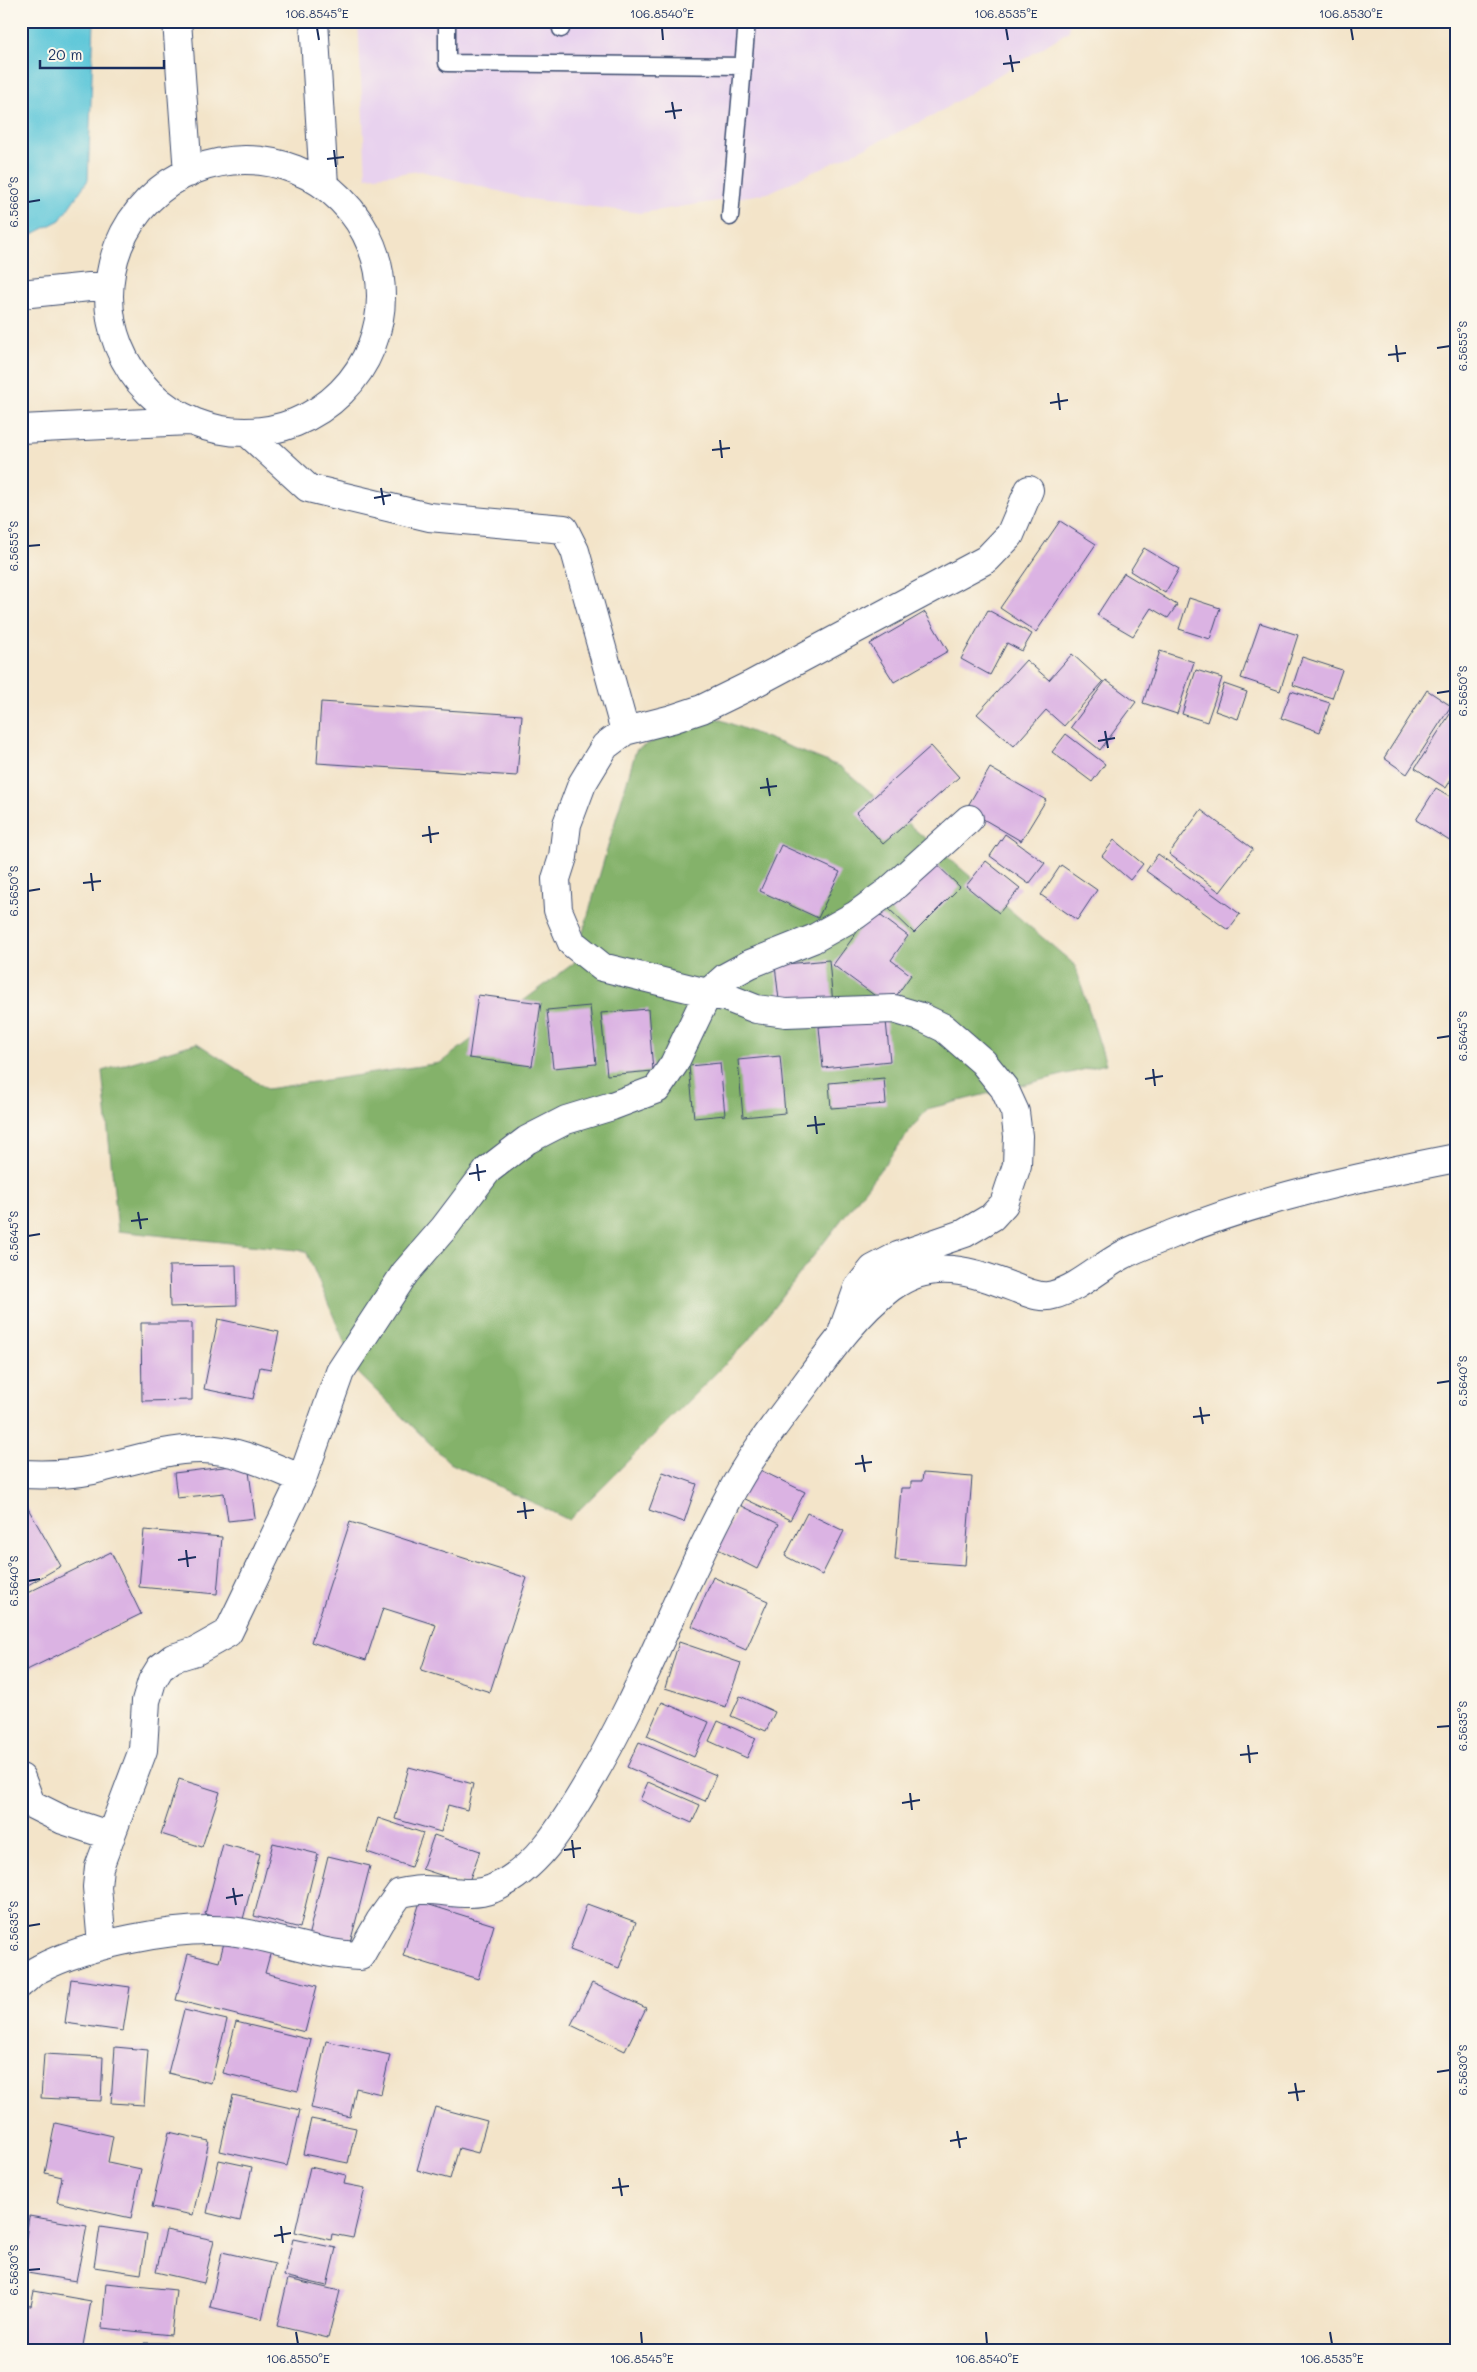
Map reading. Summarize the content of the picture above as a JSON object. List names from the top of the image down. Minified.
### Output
{"scale_bar":"20 m","coordinates":["106.8545°E","106.8540°E","106.8535°E","106.8530°E","6.5660°S","6.5655°S","6.5650°S","6.5645°S","6.5640°S","6.5635°S","6.5630°S","106.8550°E"]}
